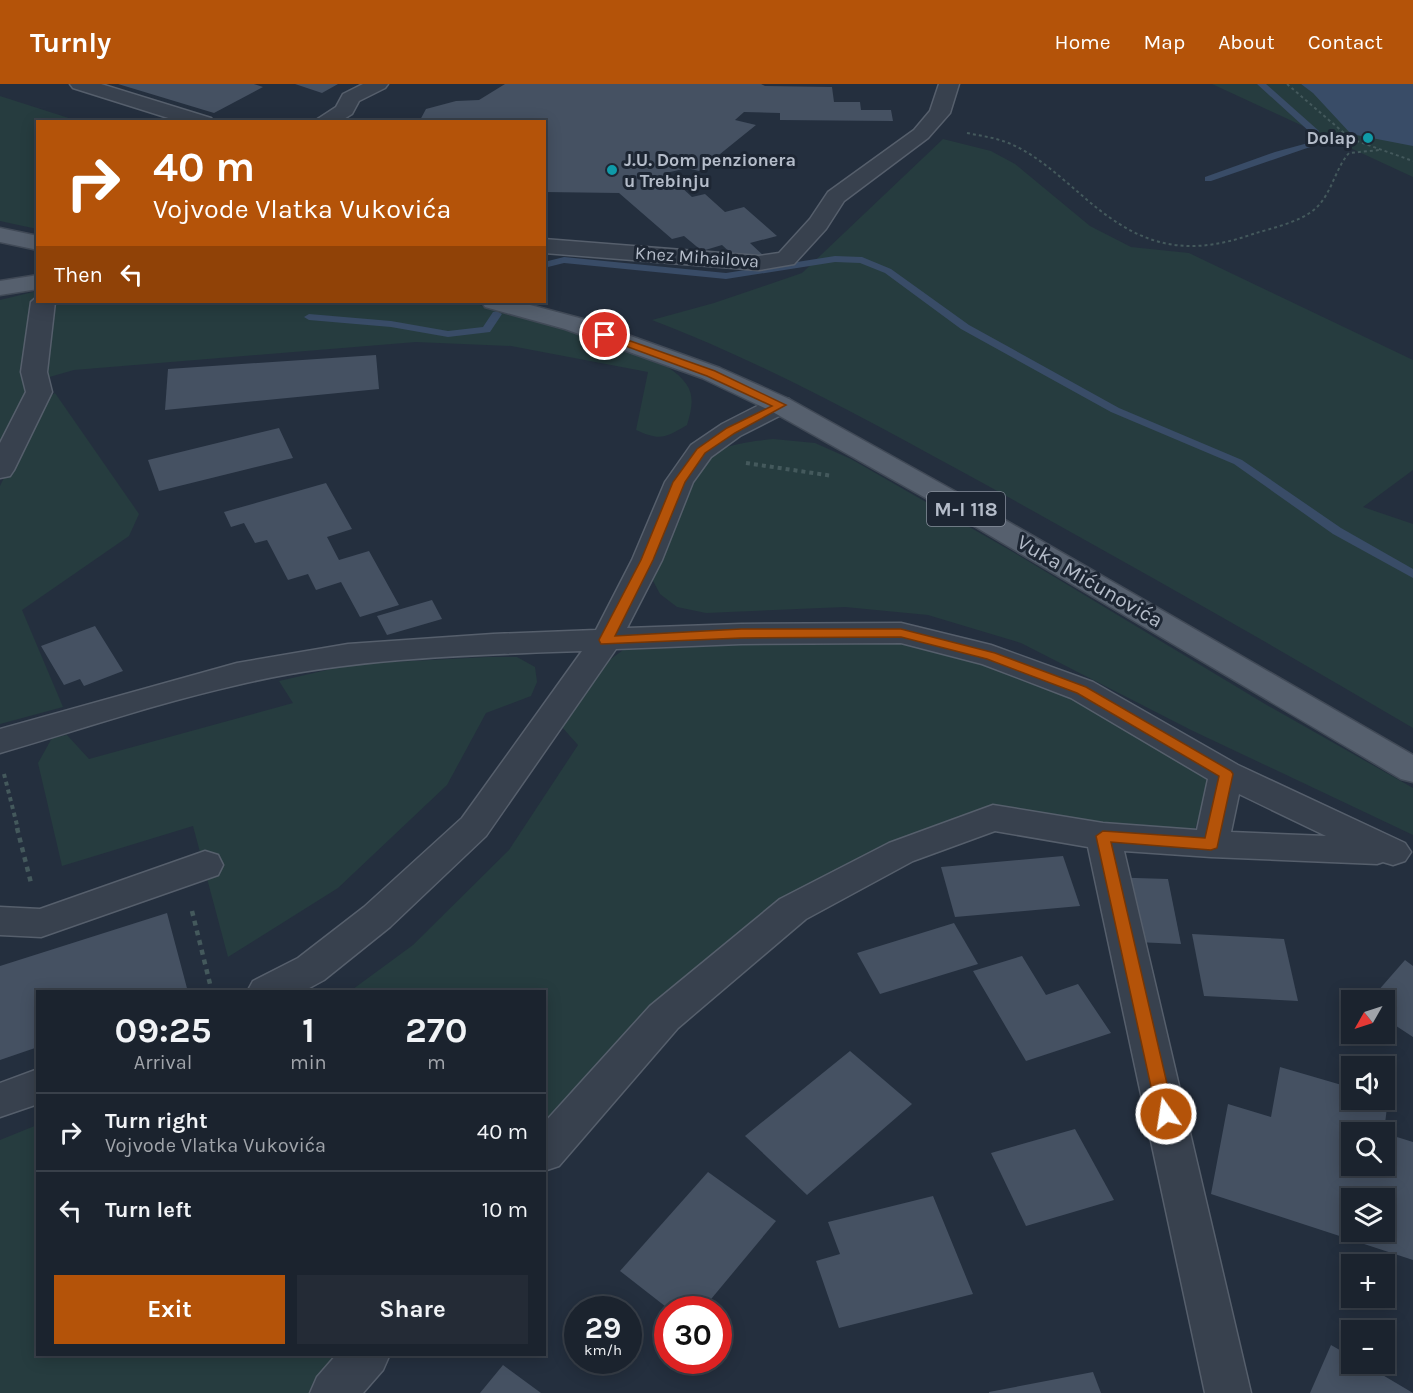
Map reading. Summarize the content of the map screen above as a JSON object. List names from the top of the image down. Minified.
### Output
{"streets":{"main road":["M-I 118","Vuka Mićunovića"],"street":["Knez Mihailova"]},"places":["Dolap","J.U. Dom penzionera u Trebinju"],"north":"bottom left","page":{"header":"Turnly","nav":["Home","Map","About","Contact"],"turn":["40 m","Vojvode Vlatka Vukovića"],"then":"Then","map_buttons":["+","−"],"eta":["09:25","Arrival","1","min","270","m"],"list":[{"name":"Turn right","note":"Vojvode Vlatka Vukovića","value":"40 m"},{"name":"Turn left","value":"10 m"}],"buttons":["Exit","Share"],"speed":"29 km/h","limit":"30"}}
